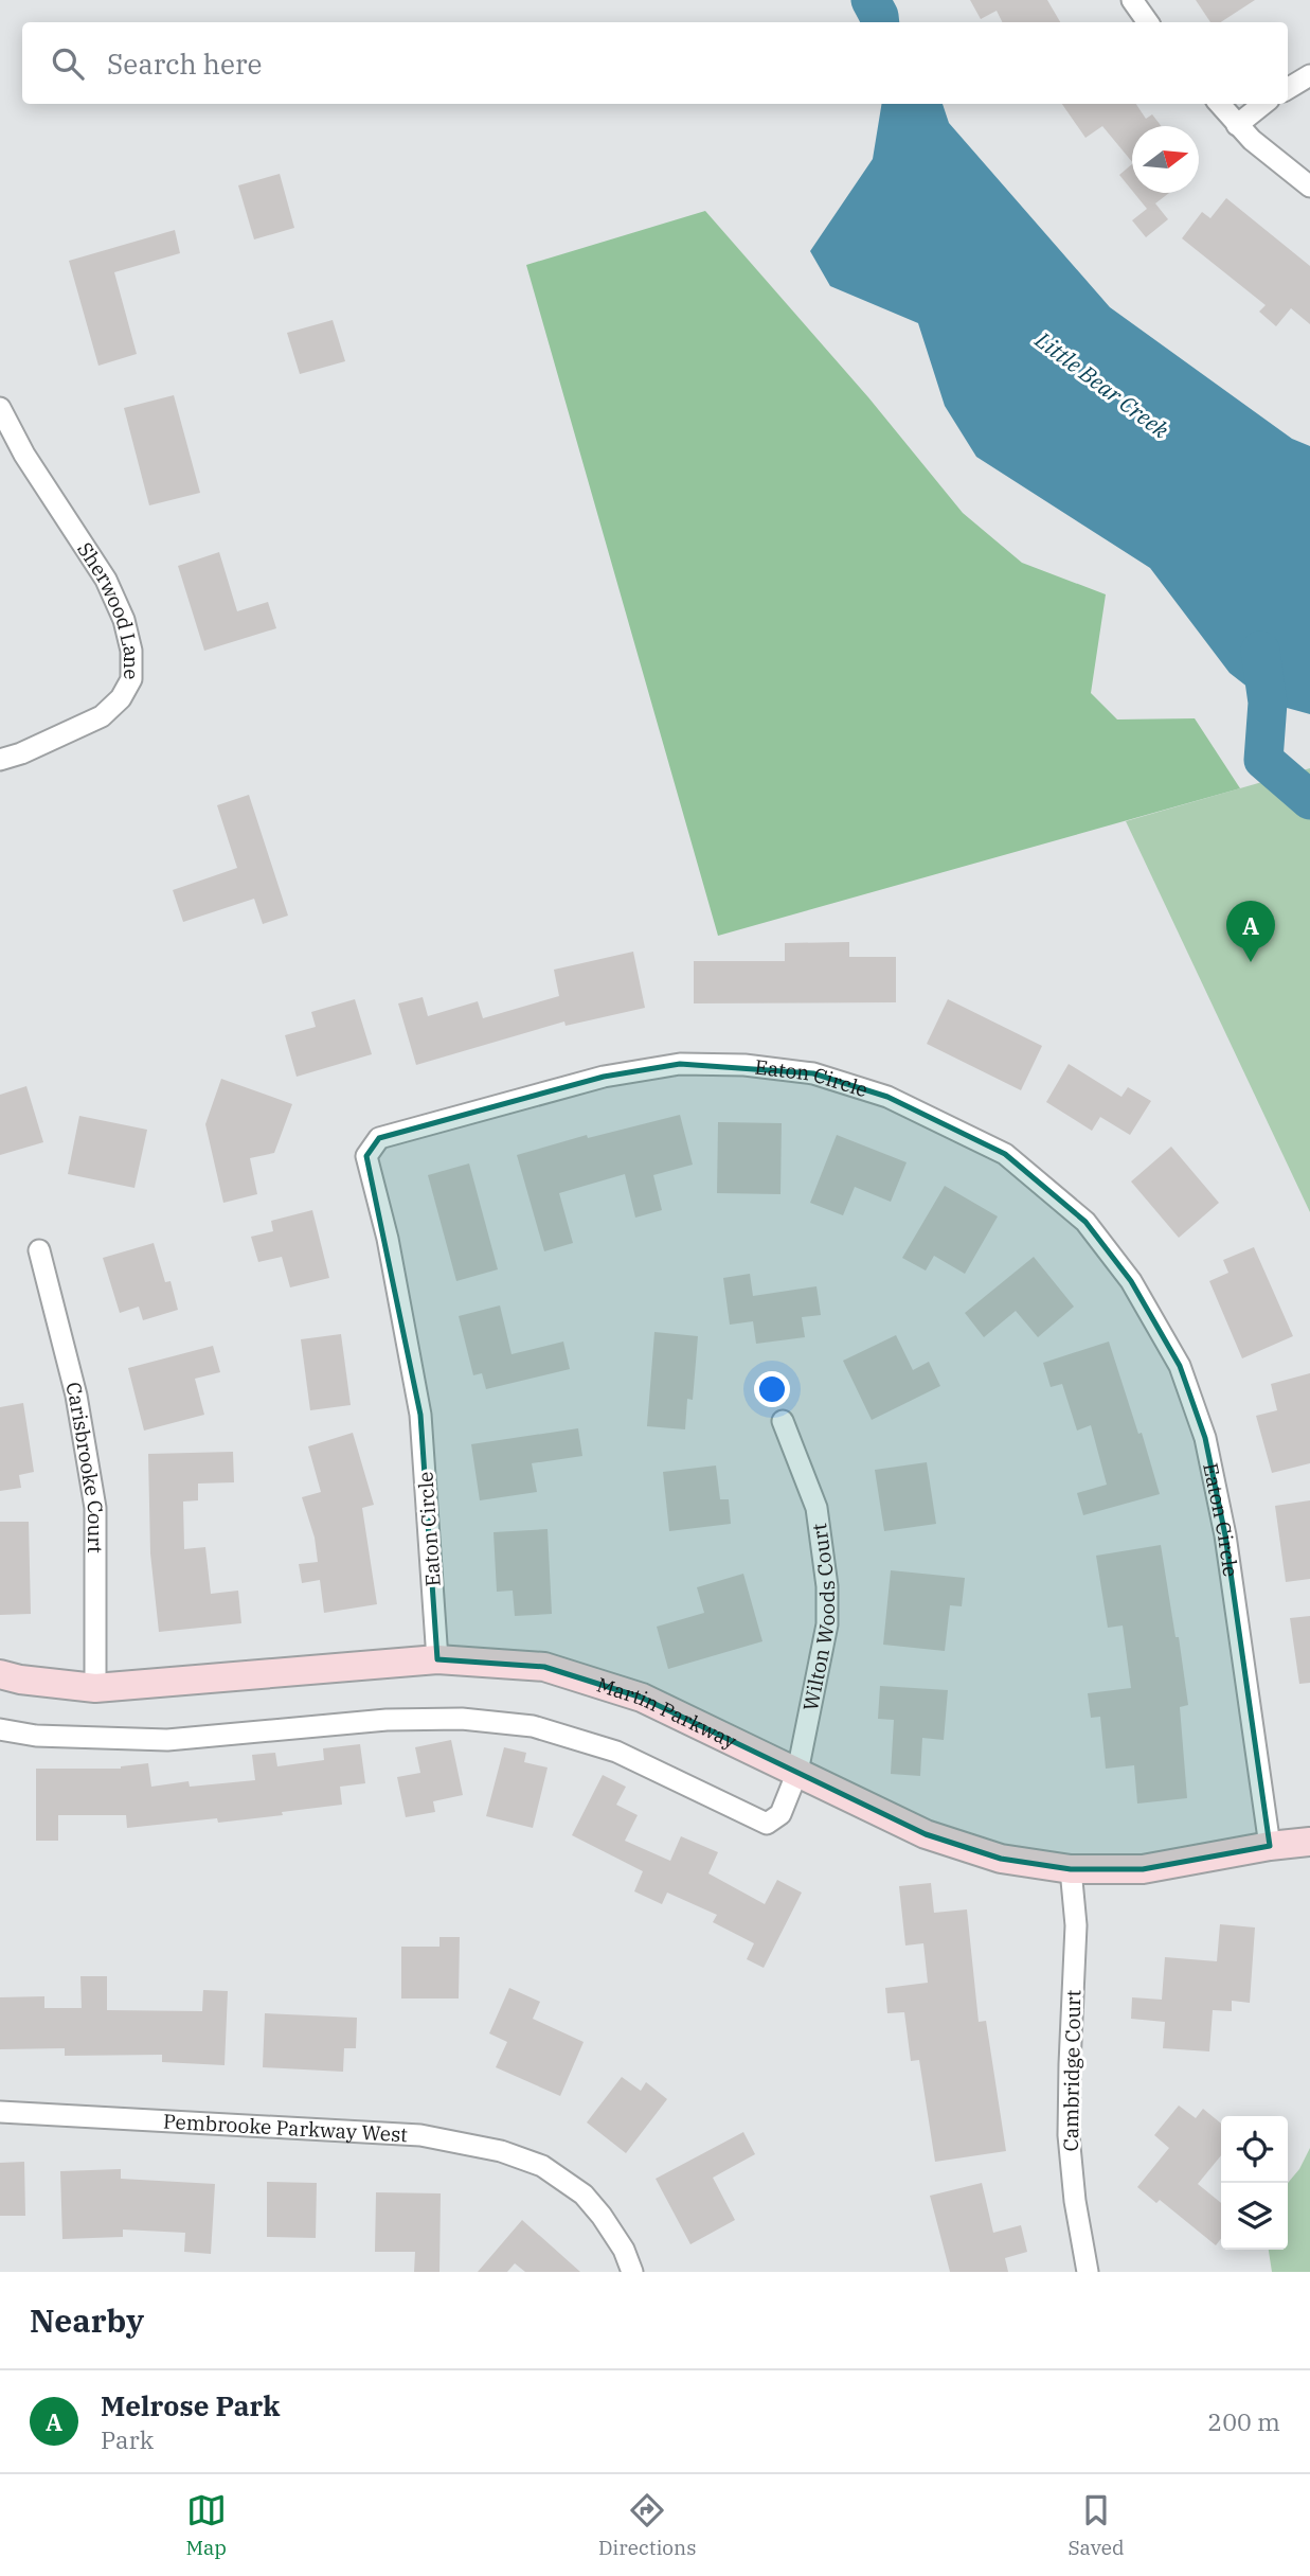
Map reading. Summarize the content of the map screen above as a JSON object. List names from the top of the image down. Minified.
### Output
{"streets":{"street":["Sherwood Lane","Eaton Circle","Carisbrooke Court","Wilton Woods Court","Martin Parkway","Cambridge Court","Pembrooke Parkway West"]},"crossings":[["Eaton Circle","Martin Parkway"],["Carisbrooke Court","Martin Parkway"],["Wilton Woods Court","Martin Parkway"],["Martin Parkway","Cambridge Court"]],"water":["Little Bear Creek"],"north":"right","page":{"search":"Search here","pins":"A","heading":"Nearby","list":[{"mark":"A","name":"Melrose Park","note":"Park","value":"200 m"}],"nav":["Map","Directions","Saved"]}}
